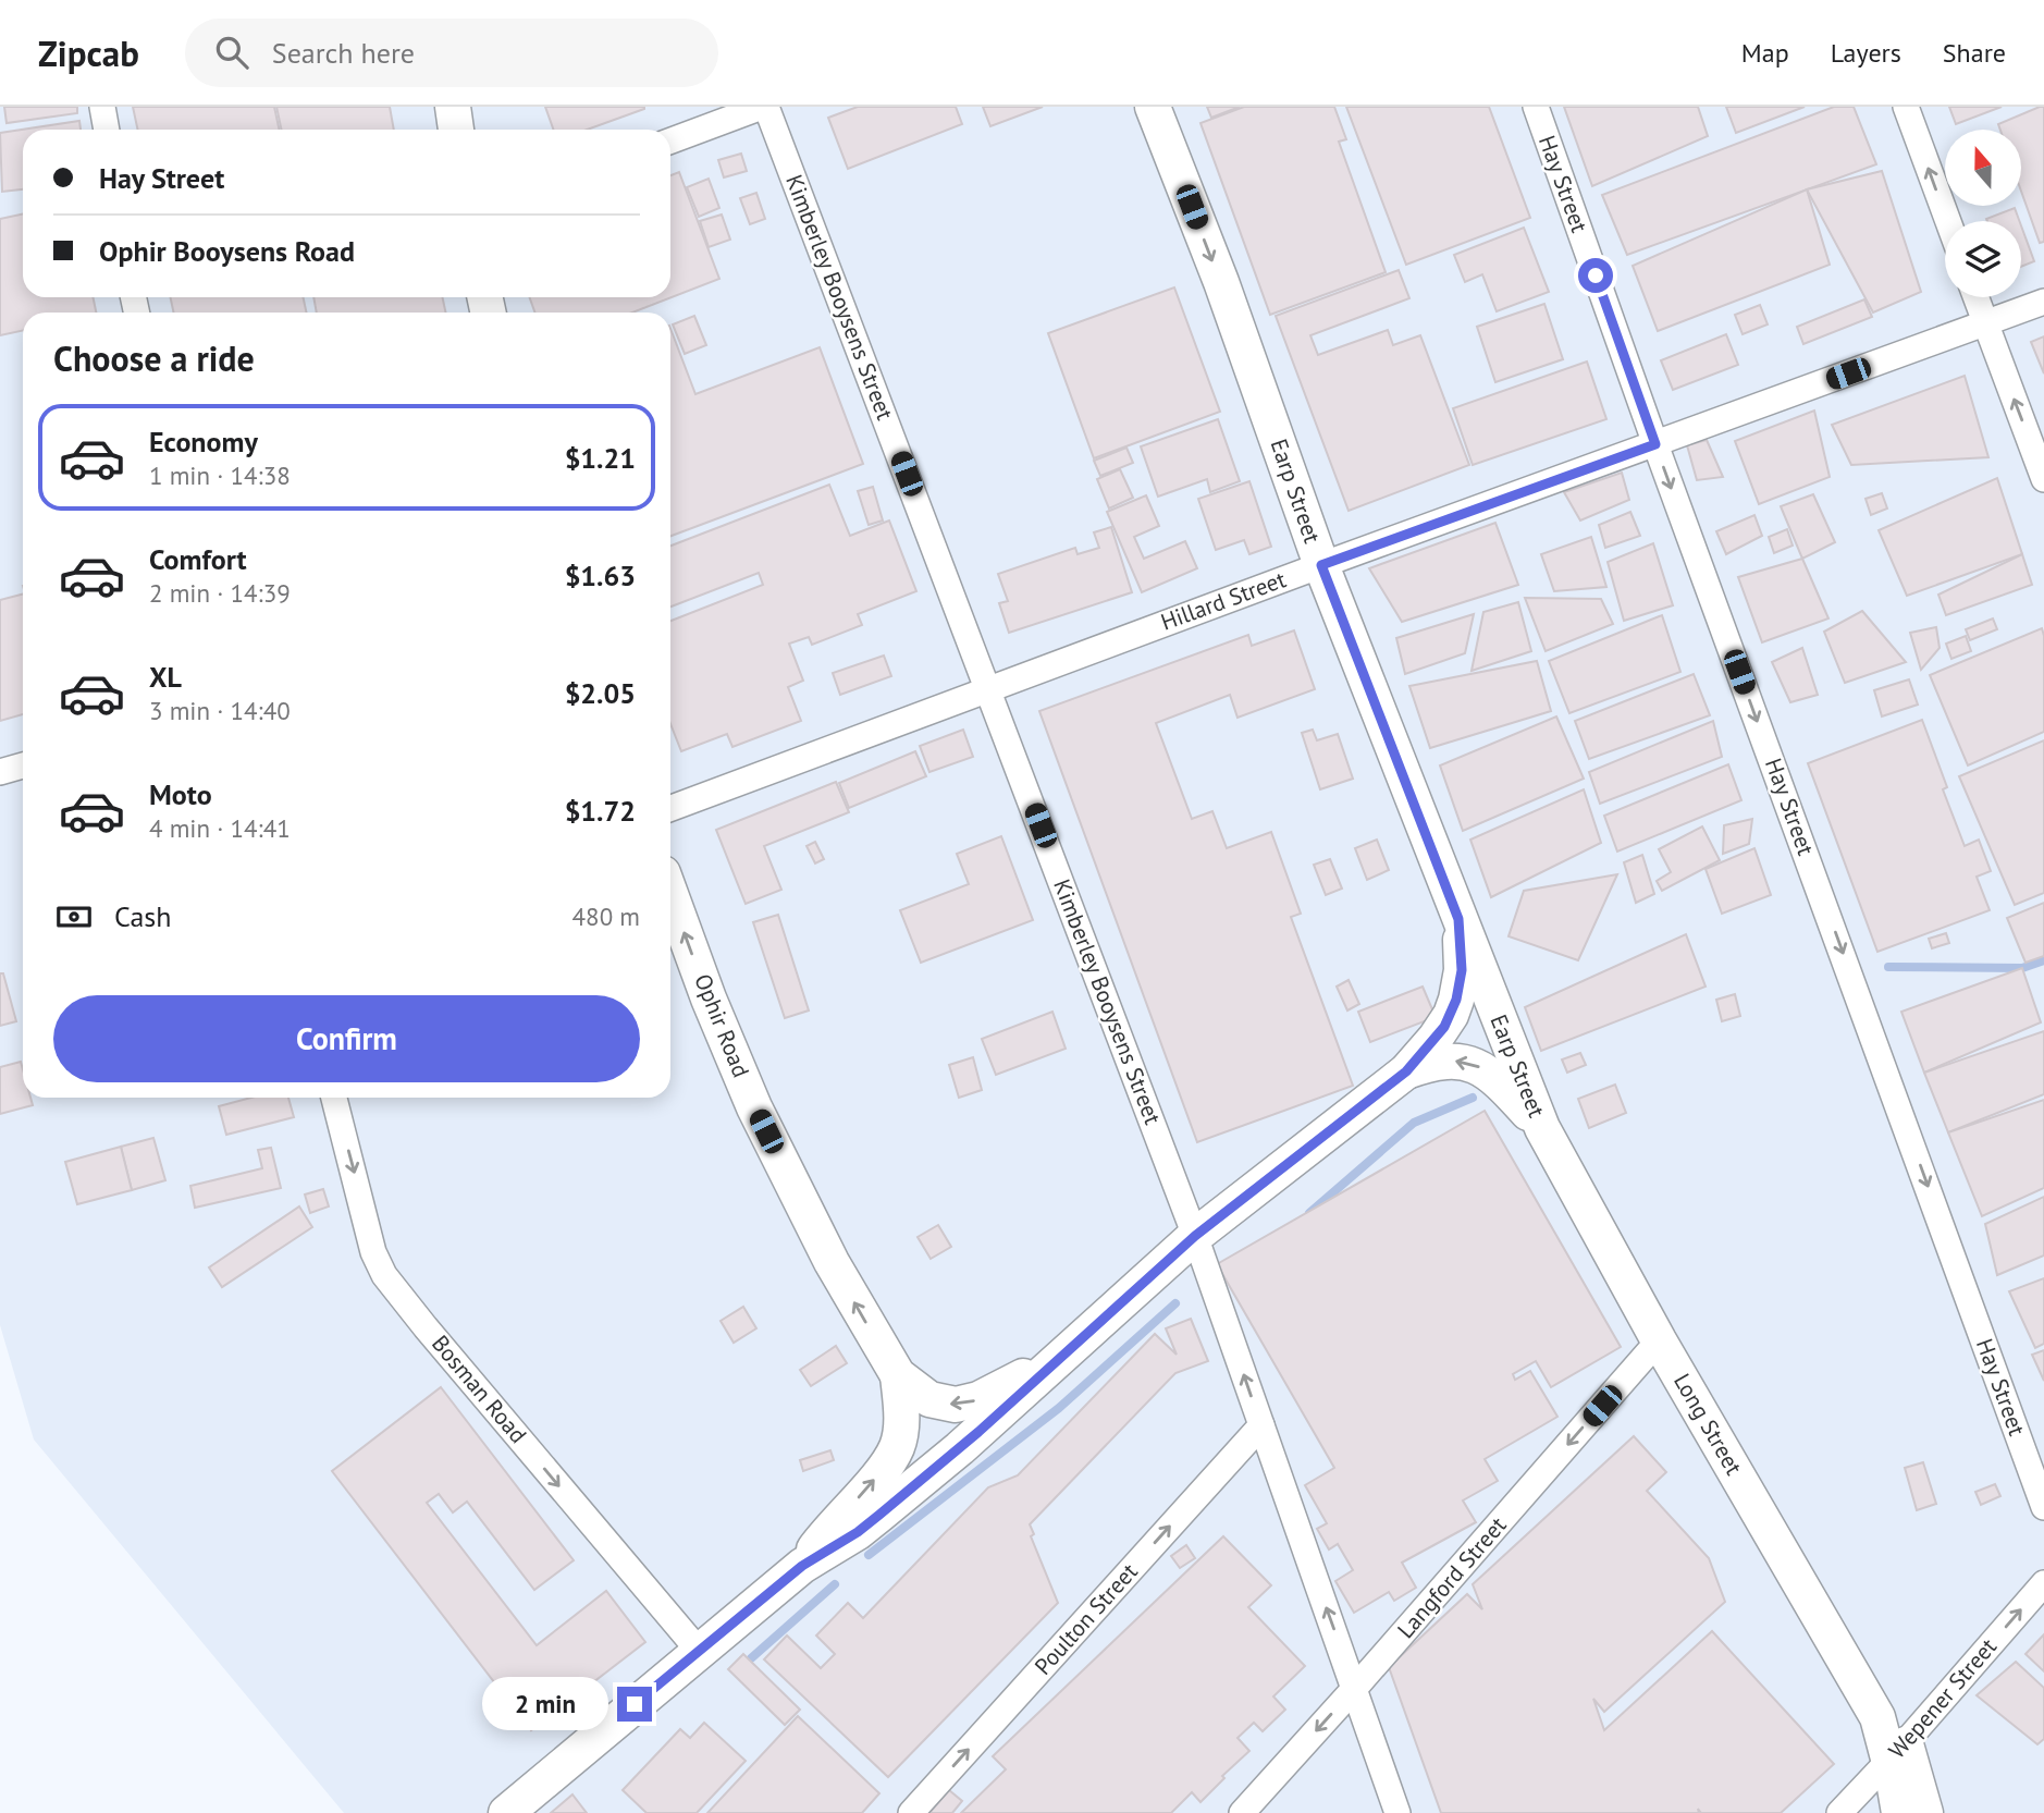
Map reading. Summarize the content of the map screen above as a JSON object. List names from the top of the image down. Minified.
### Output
{"streets":{"street":["Hay Street","Kimberley Booysens Street","Earp Street","Hillard Street","Ophir Road","Bosman Road","Long Street","Langford Street","Poulton Street","Wepener Street"]},"crossings":[["Hay Street","Hillard Street"],["Kimberley Booysens Street","Hillard Street"],["Kimberley Booysens Street","Langford Street"],["Kimberley Booysens Street","Poulton Street"],["Earp Street","Hillard Street"],["Earp Street","Long Street"],["Long Street","Langford Street"],["Long Street","Wepener Street"]],"one_way":["Hay Street","Earp Street","Ophir Road","Bosman Road","Langford Street","Wepener Street"],"north":"top","page":{"header":"Zipcab","search":"Search here","nav":["Map","Layers","Share"],"banner":["Hay Street","Ophir Booysens Road"],"heading":"Choose a ride","list":[{"name":"Economy","note":"1 min · 14:38","value":"$1.21"},{"name":"Comfort","note":"2 min · 14:39","value":"$1.63"},{"name":"XL","note":"3 min · 14:40","value":"$2.05"},{"name":"Moto","note":"4 min · 14:41","value":"$1.72"}],"pay":["Cash","480 m"],"buttons":"Confirm","bubble":"2 min"}}
